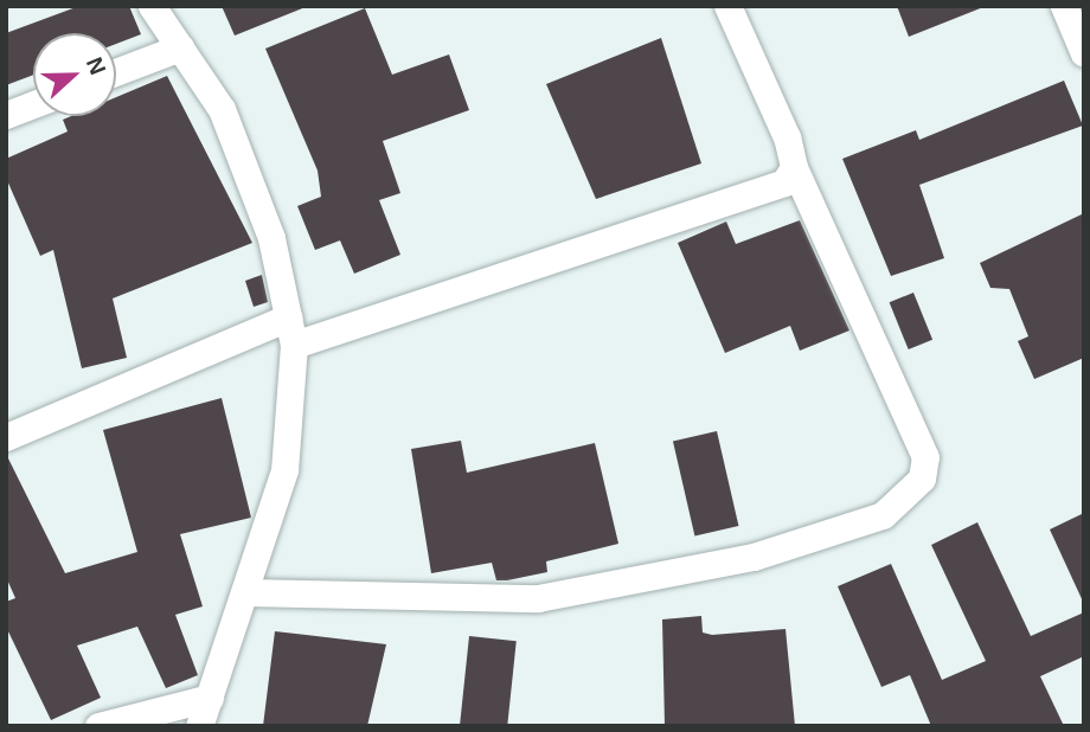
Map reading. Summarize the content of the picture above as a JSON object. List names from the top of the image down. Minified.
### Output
{"north":"right"}
